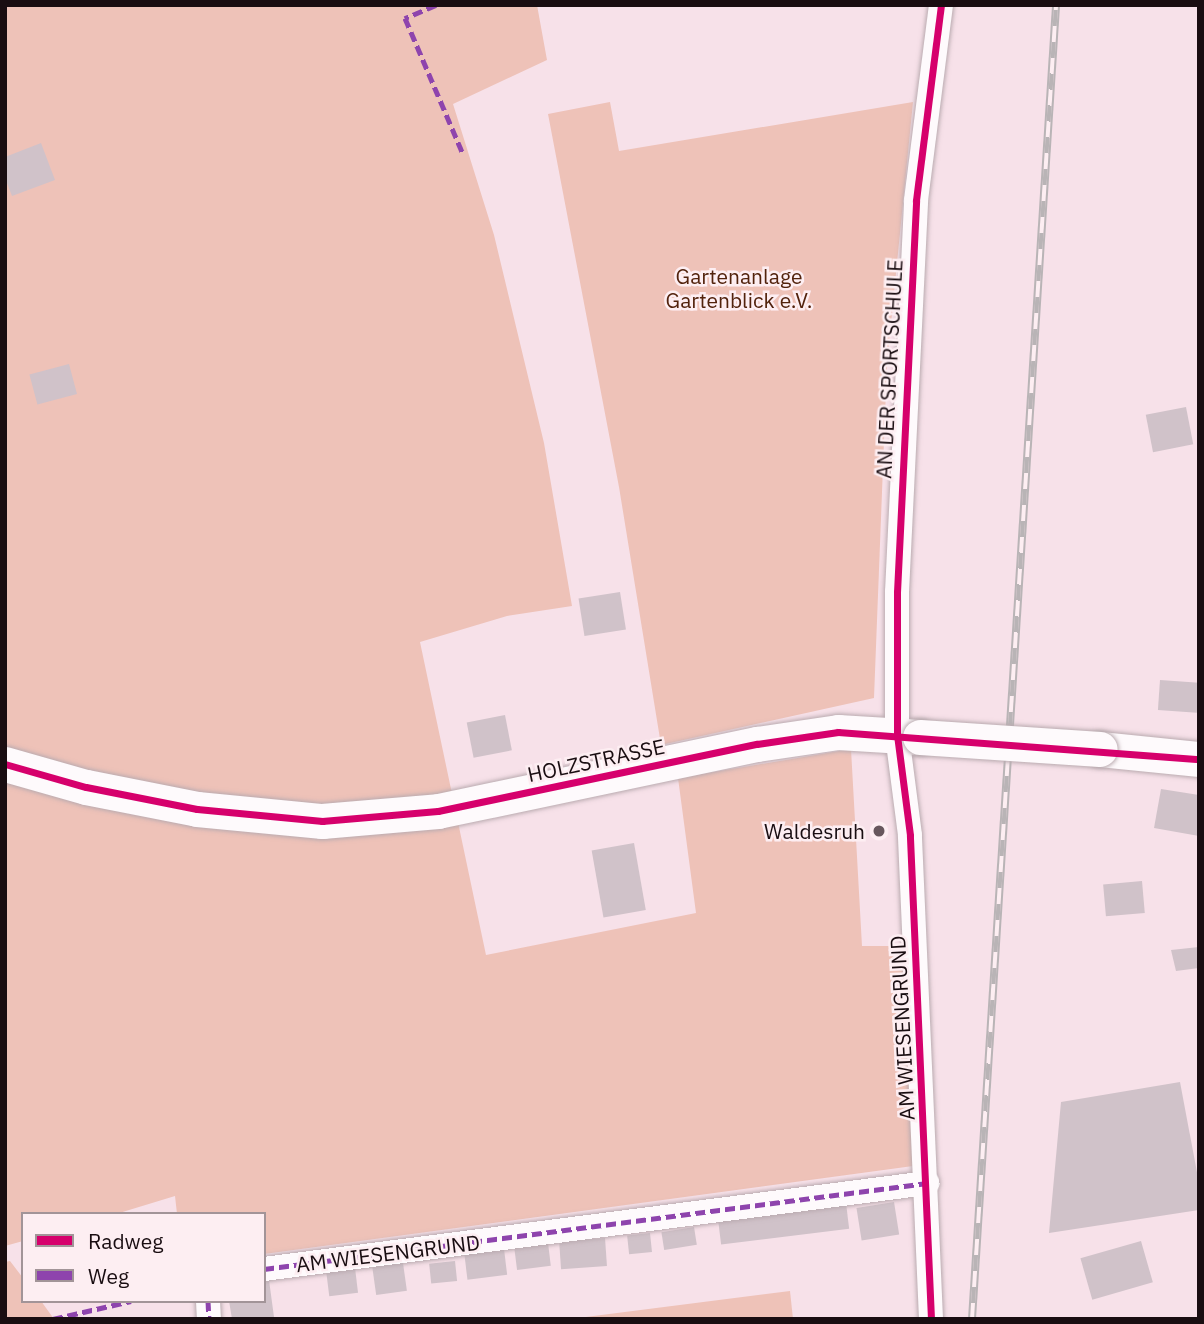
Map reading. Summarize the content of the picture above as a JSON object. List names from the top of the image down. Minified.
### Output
{"streets":{"street":["AN DER SPORTSCHULE","HOLZSTRASSE","AM WIESENGRUND"]},"crossings":[["AN DER SPORTSCHULE","HOLZSTRASSE"],["AN DER SPORTSCHULE","AM WIESENGRUND"],["HOLZSTRASSE","AM WIESENGRUND"]],"parks":["Gartenanlage Gartenblick e.V."],"places":["Waldesruh"],"legend":["Radweg","Weg"]}
